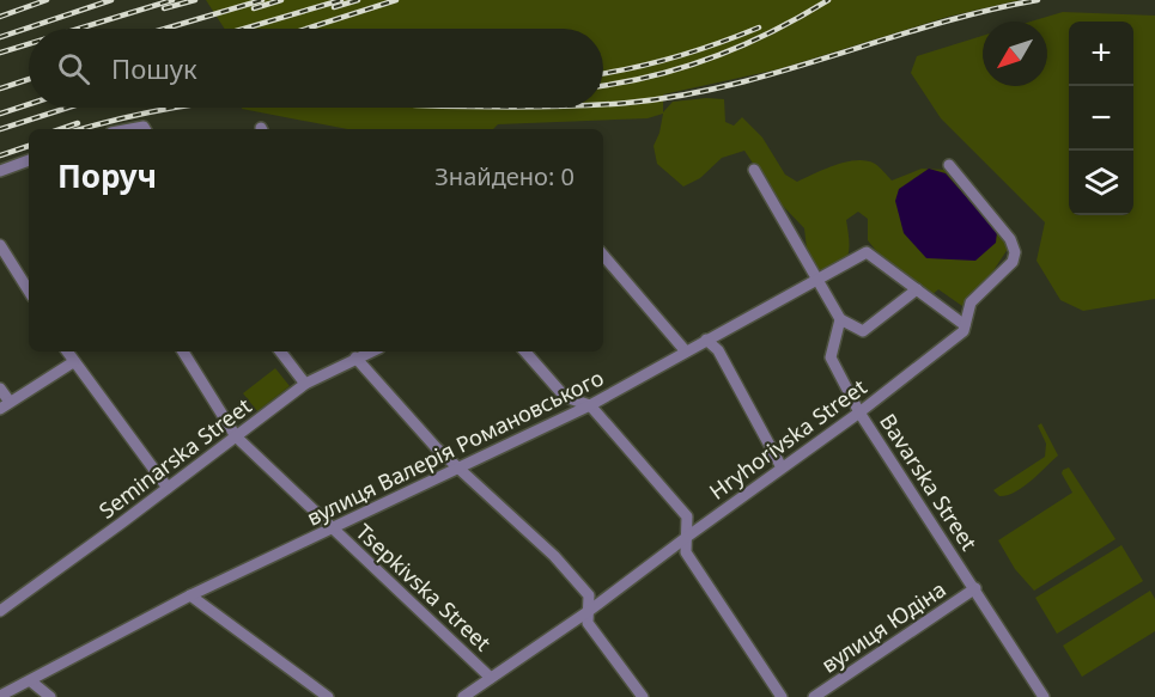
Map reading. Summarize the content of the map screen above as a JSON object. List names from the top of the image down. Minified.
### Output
{"streets":{"street":["Hryhorivska Street","вулиця Валерія Романовського","Seminarska Street","Bavarska Street","Tsepkivska Street","вулиця Юдіна"]},"crossings":[["Hryhorivska Street","вулиця Валерія Романовського"],["Hryhorivska Street","Bavarska Street"],["Hryhorivska Street","Tsepkivska Street"],["вулиця Валерія Романовського","Tsepkivska Street"],["Seminarska Street","Tsepkivska Street"],["Bavarska Street","вулиця Юдіна"]],"north":"bottom left","page":{"map_buttons":["+","−"],"search":"Пошук","heading":["Поруч","Знайдено: 0"]}}
